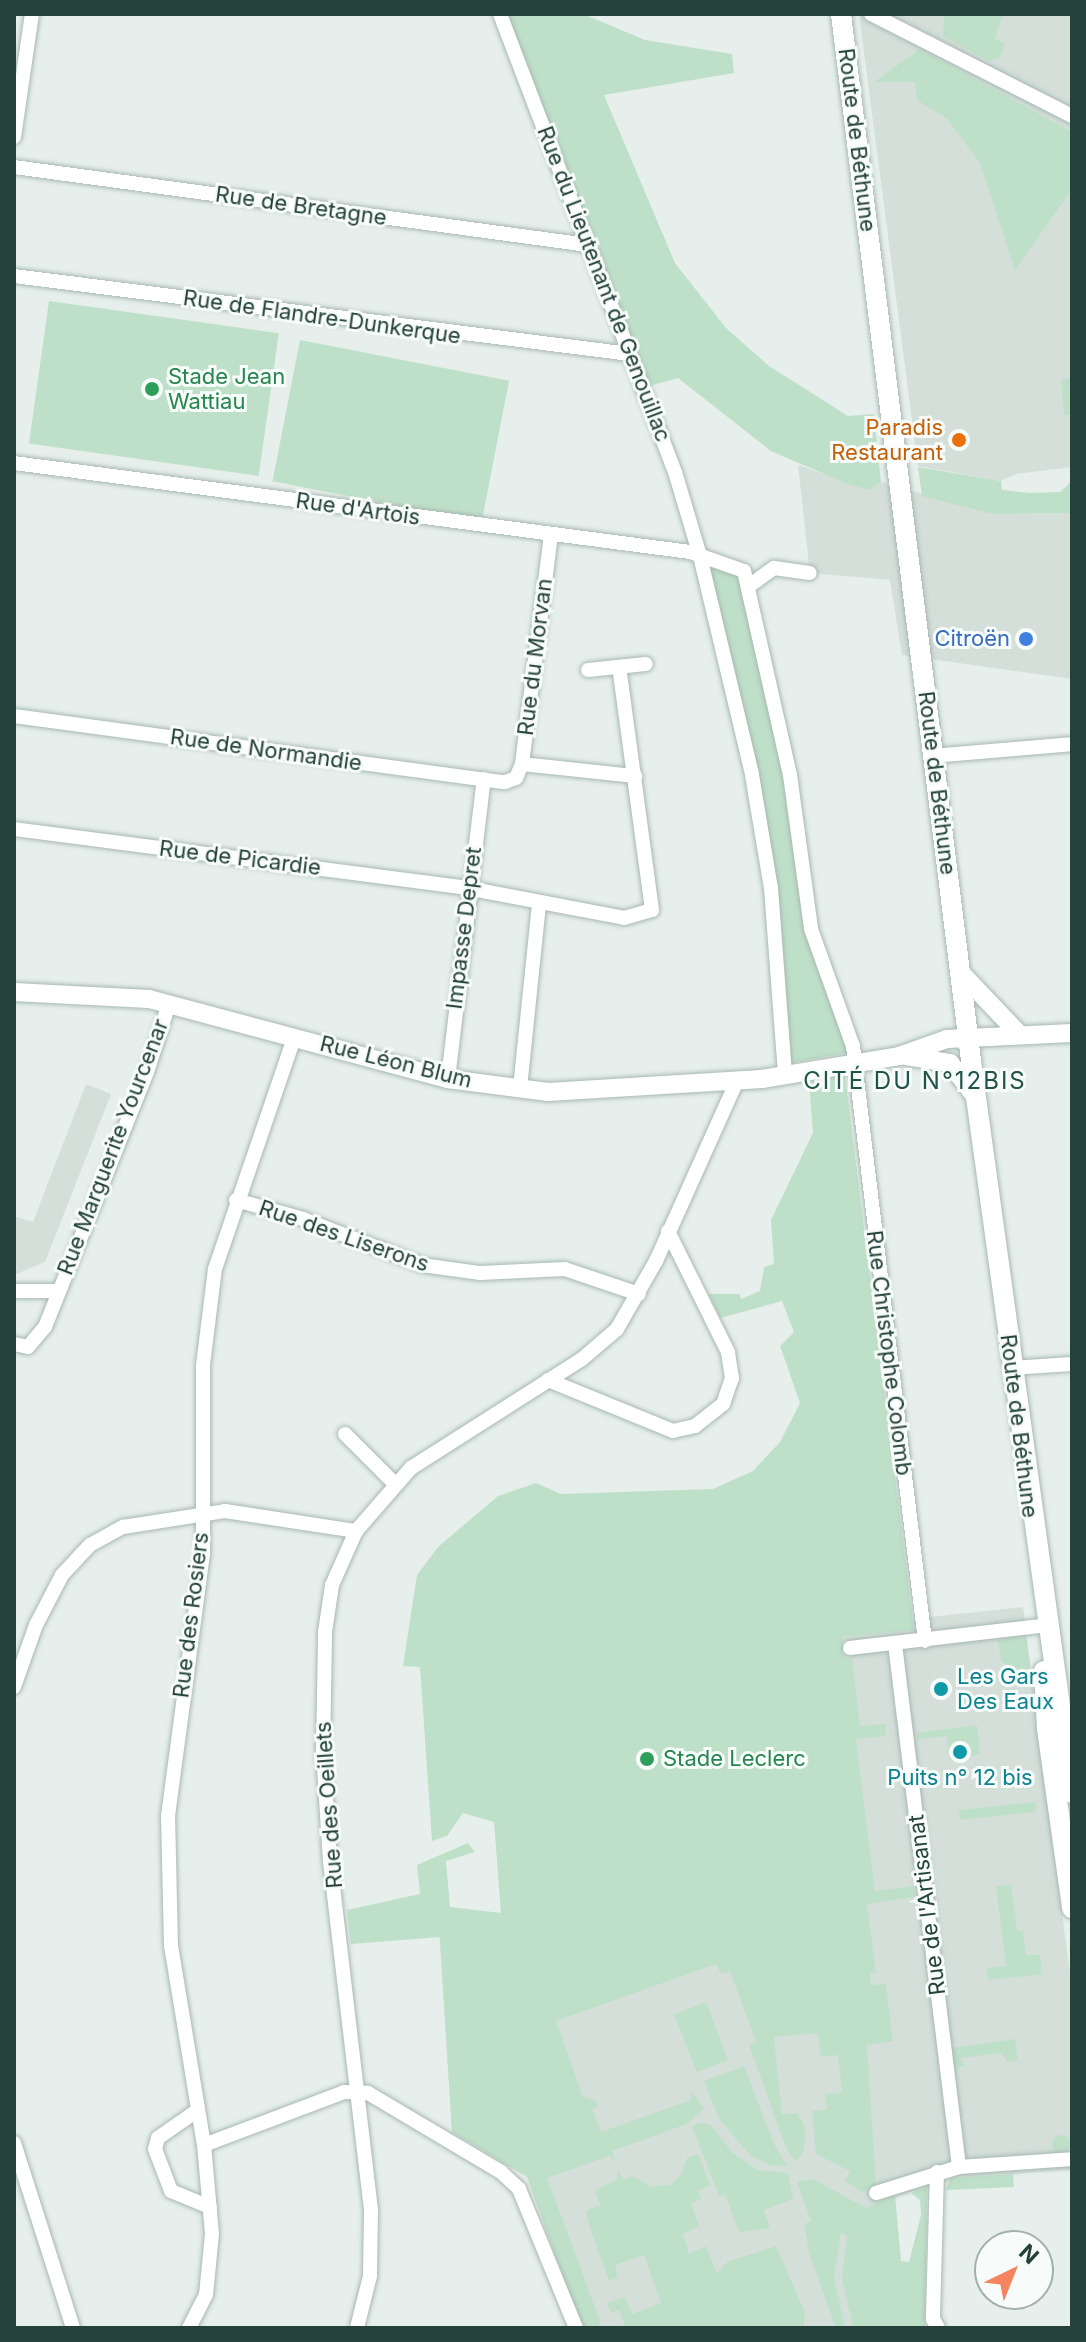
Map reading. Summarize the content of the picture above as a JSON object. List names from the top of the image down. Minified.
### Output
{"streets":{"main road":["Route de Béthune"],"street":["Rue de Bretagne","Rue du Lieutenant de Genouillac","Rue de Flandre-Dunkerque","Rue d'Artois","Rue du Morvan","Rue de Normandie","Rue de Picardie","Impasse Depret","Rue Léon Blum","Rue Marguerite Yourcenar","Rue des Liserons","Rue Christophe Colomb","Rue des Rosiers","Rue des Oeillets","Rue de l'Artisanat"]},"crossings":[["Route de Béthune","Rue Léon Blum"],["Rue de Bretagne","Rue du Lieutenant de Genouillac"],["Rue du Lieutenant de Genouillac","Rue de Flandre-Dunkerque"],["Rue du Lieutenant de Genouillac","Rue d'Artois"],["Rue du Lieutenant de Genouillac","Rue Léon Blum"],["Rue d'Artois","Rue du Morvan"],["Rue du Morvan","Rue de Normandie"],["Rue de Normandie","Rue de Picardie"],["Rue de Normandie","Impasse Depret"],["Rue de Picardie","Impasse Depret"],["Impasse Depret","Rue Léon Blum"],["Rue Léon Blum","Rue Marguerite Yourcenar"],["Rue Léon Blum","Rue Christophe Colomb"],["Rue Léon Blum","Rue des Rosiers"],["Rue Léon Blum","Rue des Oeillets"],["Rue des Liserons","Rue des Rosiers"],["Rue des Liserons","Rue des Oeillets"]],"districts":["CITÉ DU N°12BIS"],"places":["Stade Jean Wattiau","Paradis Restaurant","Citroën","Les Gars Des Eaux","Puits n° 12 bis","Stade Leclerc"],"north":"top right"}
